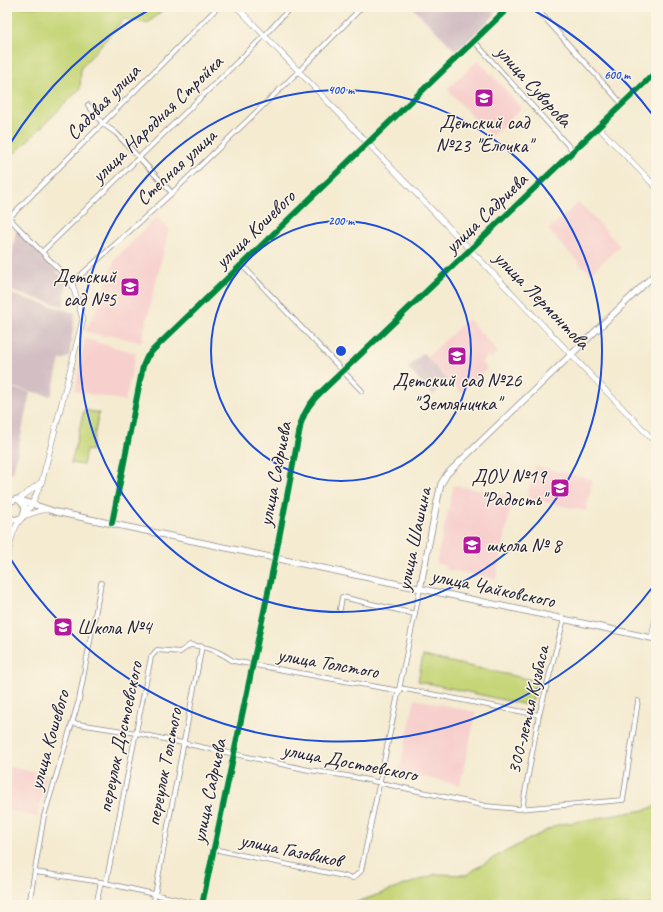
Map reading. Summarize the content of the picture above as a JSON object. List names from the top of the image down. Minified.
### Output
{"streets":{"main road":["улица Шашина","улица Чайковского"],"street":["улица Суворова","Садовая улица","улица Народная Стройка","Степная улица","улица Садриева","улица Кошевого","улица Лермонтова","улица Толстого","300-летия Кузбаса","переулок Достоевского","улица Достоевского","переулок Толстого","улица Газовиков"]},"crossings":[["улица Суворова","улица Садриева"],["улица Суворова","улица Кошевого"],["Садовая улица","улица Народная Стройка"],["улица Народная Стройка","улица Лермонтова"],["Степная улица","улица Лермонтова"],["улица Садриева","улица Лермонтова"],["улица Садриева","улица Чайковского"],["улица Садриева","улица Толстого"],["улица Садриева","улица Достоевского"],["улица Садриева","улица Газовиков"],["улица Кошевого","улица Лермонтова"],["улица Кошевого","улица Чайковского"],["улица Кошевого","улица Достоевского"],["улица Лермонтова","улица Шашина"],["улица Шашина","улица Чайковского"],["улица Шашина","улица Толстого"],["улица Шашина","улица Достоевского"],["улица Шашина","улица Газовиков"],["улица Чайковского","300-летия Кузбаса"],["улица Толстого","300-летия Кузбаса"],["300-летия Кузбаса","улица Достоевского"],["переулок Достоевского","улица Достоевского"],["переулок Достоевского","переулок Толстого"],["улица Достоевского","переулок Толстого"]],"places":{"school or university":["Детский сад №23 \"Ёлочка\"","Детский сад №5","Детский сад №26 \"Земляничка\"","ДОУ №19 \"Радость\"","школа № 8","Школа №4"]},"rings":["600 m","400 m","200 m"]}
